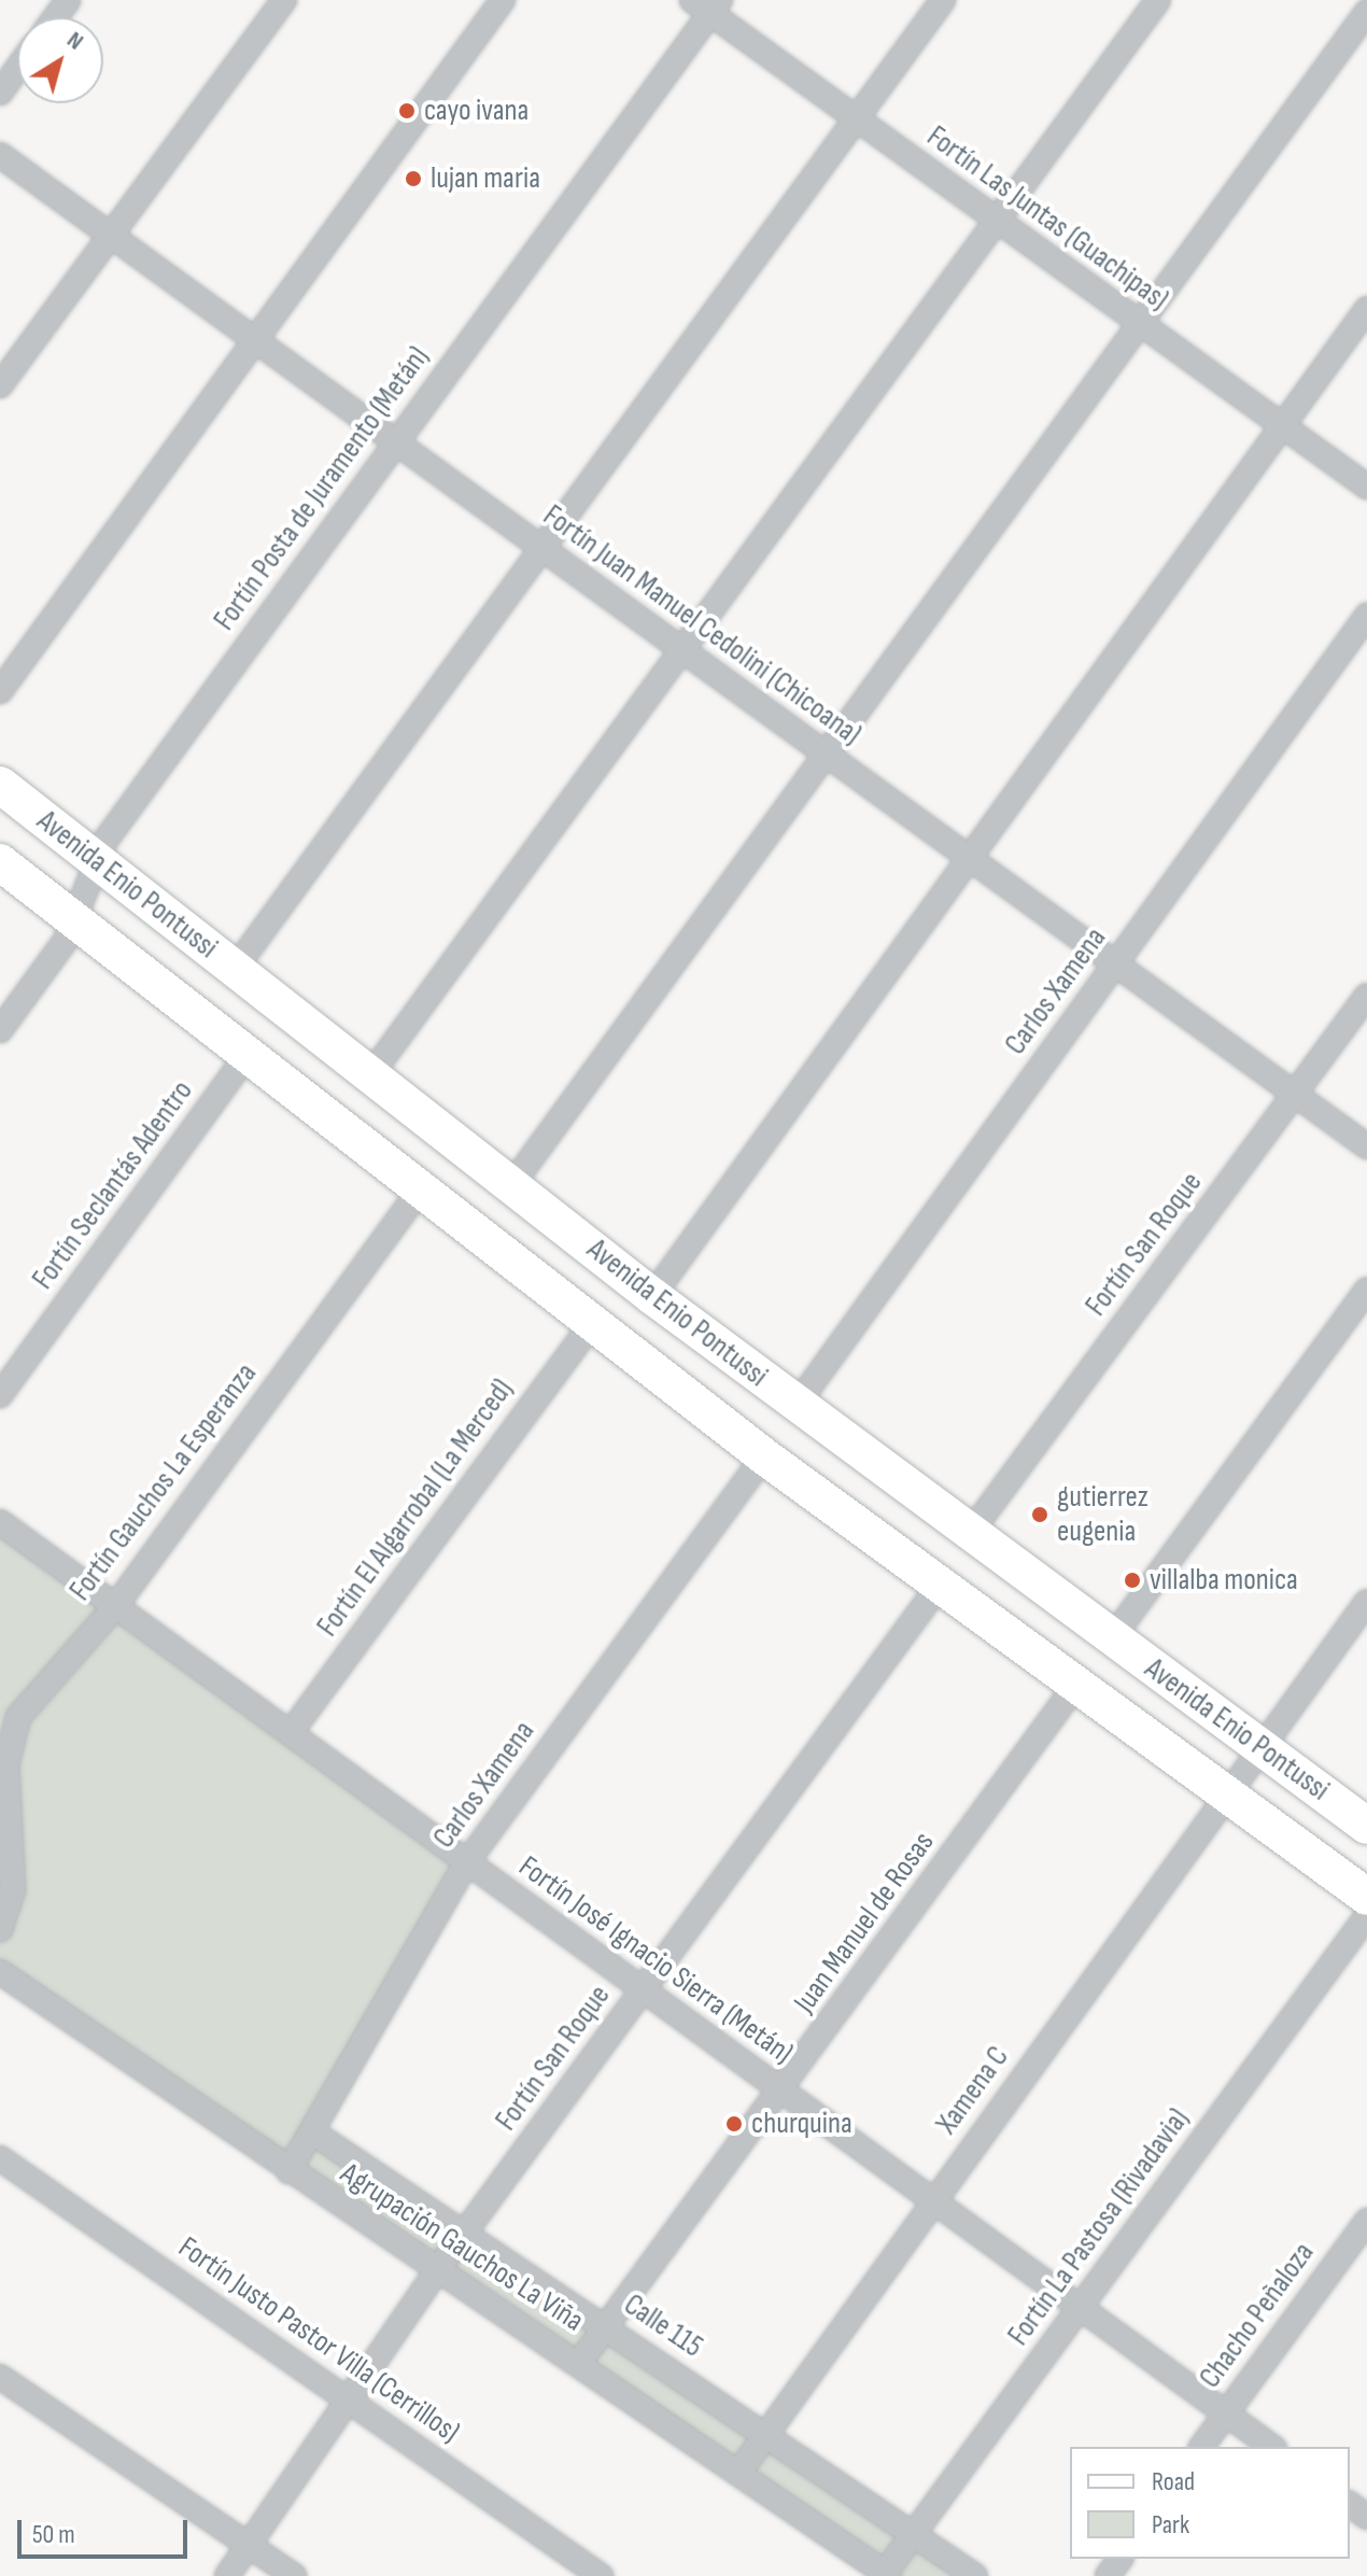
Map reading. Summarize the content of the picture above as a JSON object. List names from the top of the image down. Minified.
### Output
{"streets":{"main road":["Avenida Enio Pontussi"],"street":["Fortín Las Juntas (Guachipas)","Fortín Posta de Juramento (Metán)","Fortín Juan Manuel Cedolini (Chicoana)","Carlos Xamena","Fortín Seclantás Adentro","Fortín San Roque","Fortín Gauchos La Esperanza","Fortín El Algarrobal (La Merced)","Juan Manuel de Rosas","Fortín José Ignacio Sierra (Metán)","Xamena C","Fortín La Pastosa (Rivadavia)","Agrupación Gauchos La Viña","Chacho Peñaloza","Calle 115","Fortín Justo Pastor Villa (Cerrillos)"]},"crossings":[["Fortín Las Juntas (Guachipas)","Fortín Posta de Juramento (Metán)"],["Fortín Posta de Juramento (Metán)","Fortín Juan Manuel Cedolini (Chicoana)"],["Fortín Posta de Juramento (Metán)","Avenida Enio Pontussi"],["Fortín Juan Manuel Cedolini (Chicoana)","Carlos Xamena"],["Fortín Juan Manuel Cedolini (Chicoana)","Fortín San Roque"],["Avenida Enio Pontussi","Carlos Xamena"],["Avenida Enio Pontussi","Fortín Seclantás Adentro"],["Avenida Enio Pontussi","Fortín San Roque"],["Avenida Enio Pontussi","Fortín Gauchos La Esperanza"],["Avenida Enio Pontussi","Fortín El Algarrobal (La Merced)"],["Avenida Enio Pontussi","Juan Manuel de Rosas"],["Avenida Enio Pontussi","Xamena C"],["Carlos Xamena","Fortín José Ignacio Sierra (Metán)"],["Carlos Xamena","Agrupación Gauchos La Viña"],["Carlos Xamena","Calle 115"],["Fortín San Roque","Fortín José Ignacio Sierra (Metán)"],["Fortín San Roque","Agrupación Gauchos La Viña"],["Fortín San Roque","Calle 115"],["Fortín San Roque","Fortín Justo Pastor Villa (Cerrillos)"],["Fortín Gauchos La Esperanza","Fortín José Ignacio Sierra (Metán)"],["Fortín El Algarrobal (La Merced)","Fortín José Ignacio Sierra (Metán)"],["Juan Manuel de Rosas","Fortín José Ignacio Sierra (Metán)"],["Juan Manuel de Rosas","Agrupación Gauchos La Viña"],["Juan Manuel de Rosas","Calle 115"],["Fortín José Ignacio Sierra (Metán)","Xamena C"],["Fortín José Ignacio Sierra (Metán)","Fortín La Pastosa (Rivadavia)"],["Fortín José Ignacio Sierra (Metán)","Chacho Peñaloza"],["Xamena C","Agrupación Gauchos La Viña"],["Xamena C","Calle 115"],["Fortín La Pastosa (Rivadavia)","Agrupación Gauchos La Viña"],["Fortín La Pastosa (Rivadavia)","Calle 115"]],"places":["cayo ivana","lujan maria","gutierrez eugenia","villalba monica","churquina"],"legend":["Road","Park"],"scale_bar":"50 m","north":"top right"}
